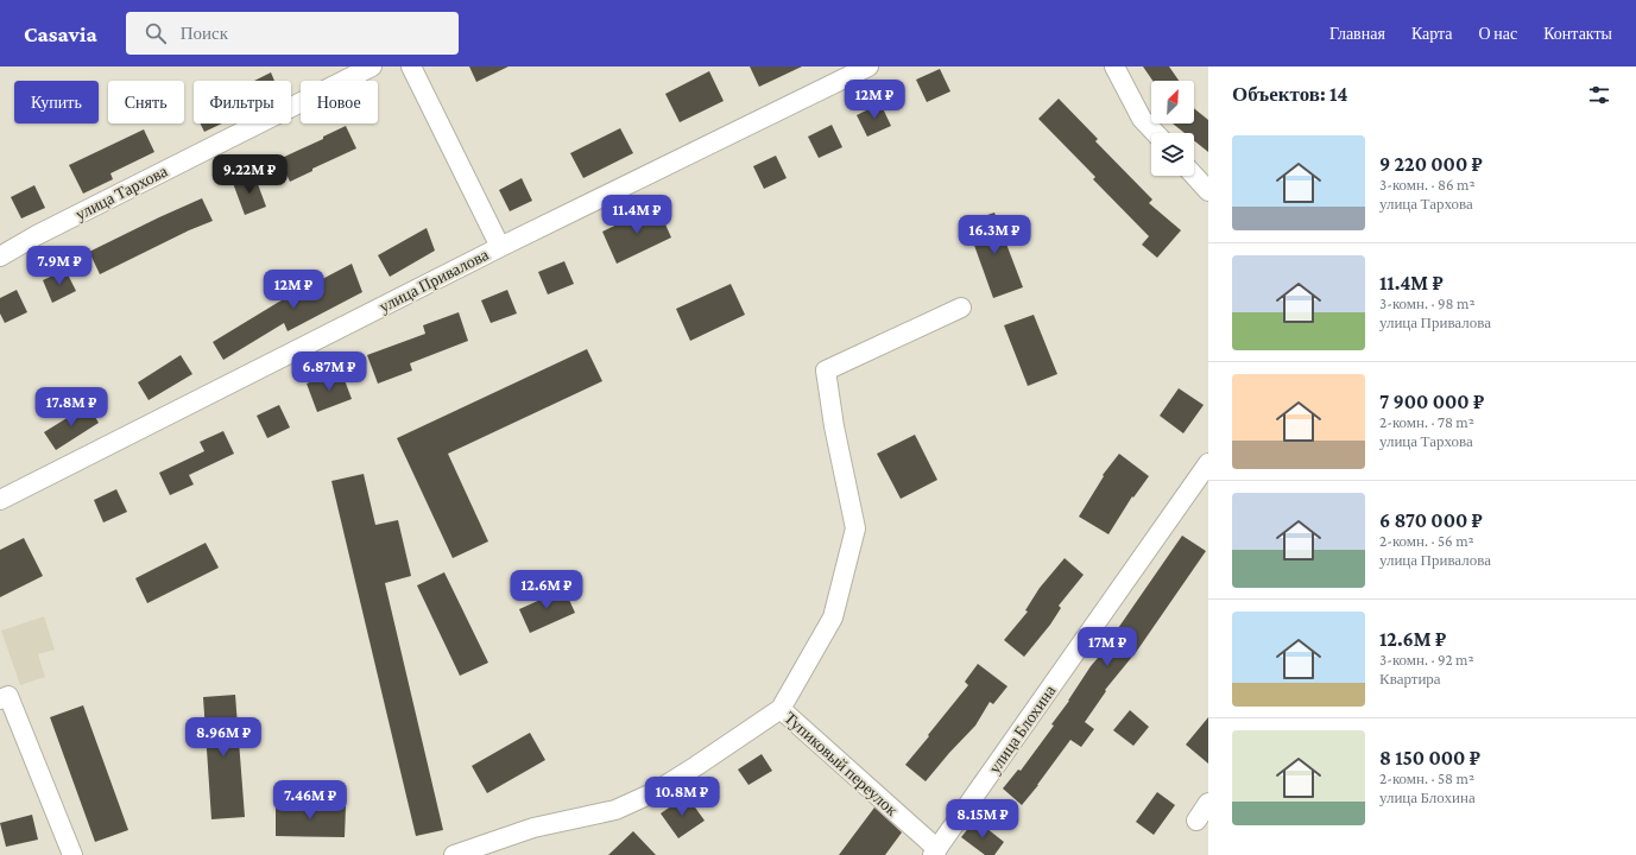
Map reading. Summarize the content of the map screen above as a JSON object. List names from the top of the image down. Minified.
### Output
{"streets":{"street":["улица Тархова","улица Привалова","улица Блохина","Тупиковый переулок"]},"crossings":[["улица Блохина","Тупиковый переулок"]],"north":"top right","page":{"header":"Casavia","search":"Поиск","nav":["Главная","Карта","О нас","Контакты"],"heading":"Объектов: 14","price":["12M ₽","9.22M ₽","11.4M ₽","16.3M ₽","7.9M ₽","12M ₽","6.87M ₽","17.8M ₽","12.6M ₽","17M ₽","8.96M ₽","10.8M ₽","7.46M ₽","8.15M ₽"],"chip":["Купить","Снять","Фильтры","Новое"],"list":[{"name":"9 220 000 ₽","note":"3-комн. · 86 m² · улица Тархова"},{"name":"11.4M ₽","note":"3-комн. · 98 m² · улица Привалова"},{"name":"7 900 000 ₽","note":"2-комн. · 78 m² · улица Тархова"},{"name":"6 870 000 ₽","note":"2-комн. · 56 m² · улица Привалова"},{"name":"12.6M ₽","note":"3-комн. · 92 m² · Квартира"},{"name":"8 150 000 ₽","note":"2-комн. · 58 m² · улица Блохина"}]}}
